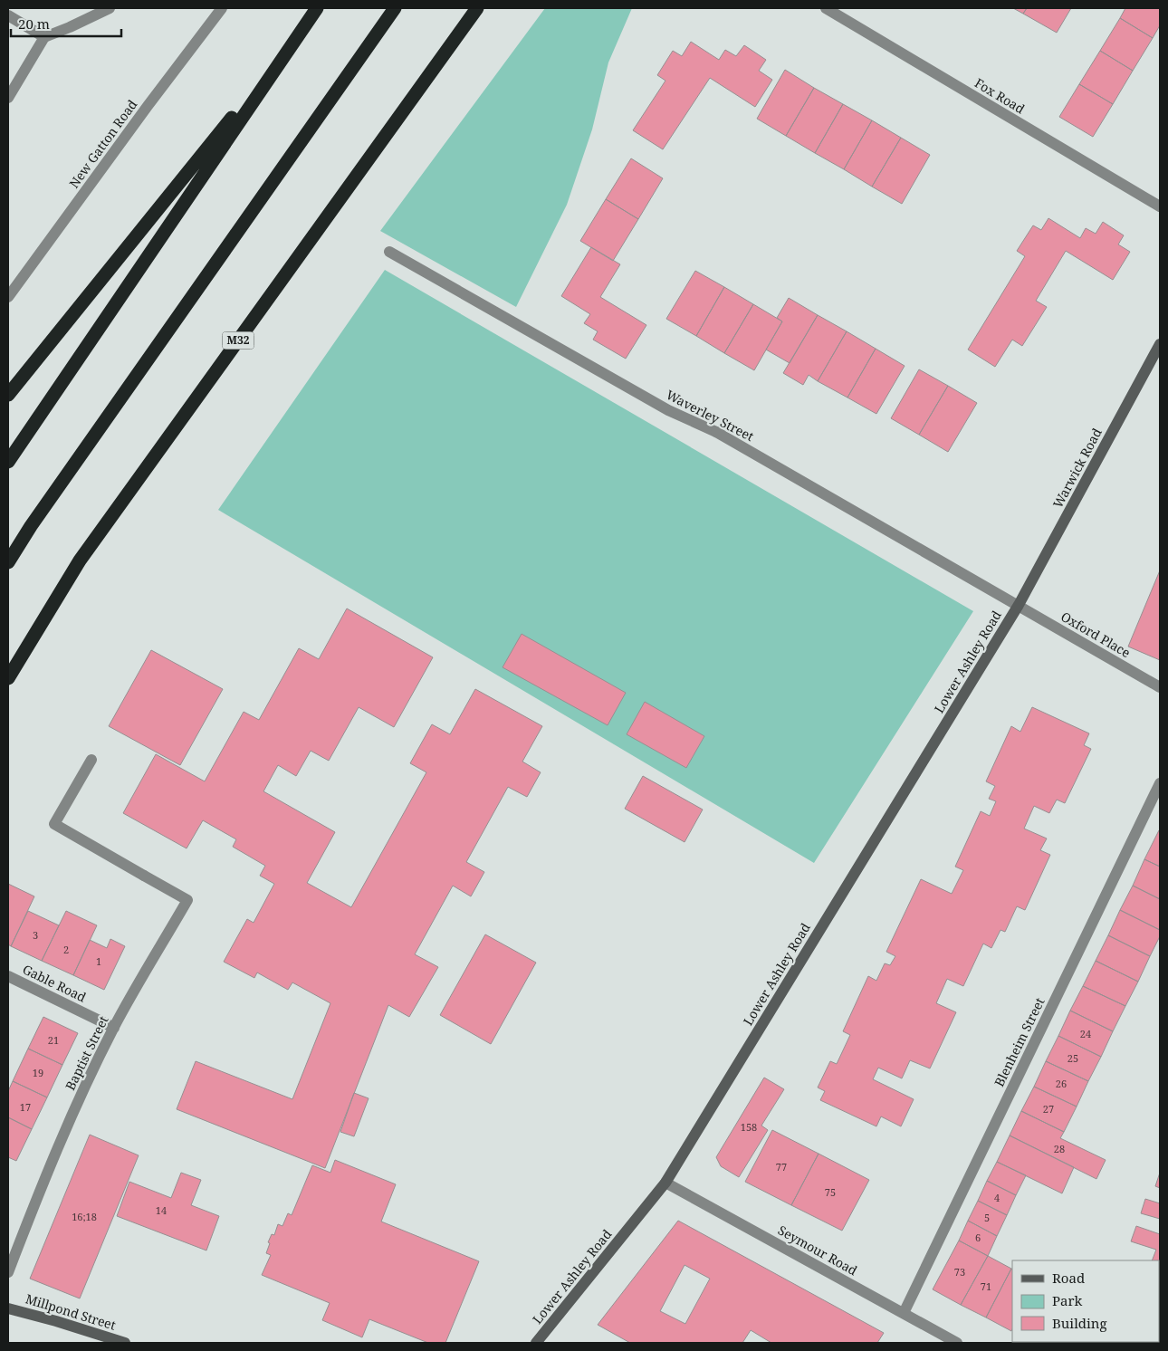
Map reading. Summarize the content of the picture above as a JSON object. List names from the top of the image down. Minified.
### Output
{"streets":{"highway":["M32"],"main road":["Warwick Road","Lower Ashley Road","Millpond Street"],"street":["Fox Road","New Gatton Road","Waverley Street","Oxford Place","Gable Road","Blenheim Street","Baptist Street","Seymour Road"]},"crossings":[["Waverley Street","Warwick Road"],["Waverley Street","Oxford Place"],["Waverley Street","Lower Ashley Road"],["Warwick Road","Oxford Place"],["Warwick Road","Lower Ashley Road"],["Oxford Place","Lower Ashley Road"],["Lower Ashley Road","Seymour Road"],["Gable Road","Baptist Street"],["Blenheim Street","Seymour Road"]],"house_numbers":["3","2","1","24","21","25","19","26","17","27","158","28","77","75","4","14","16;18","5","6","73","71"],"legend":["Road","Park","Building"],"scale_bar":"20 m"}
